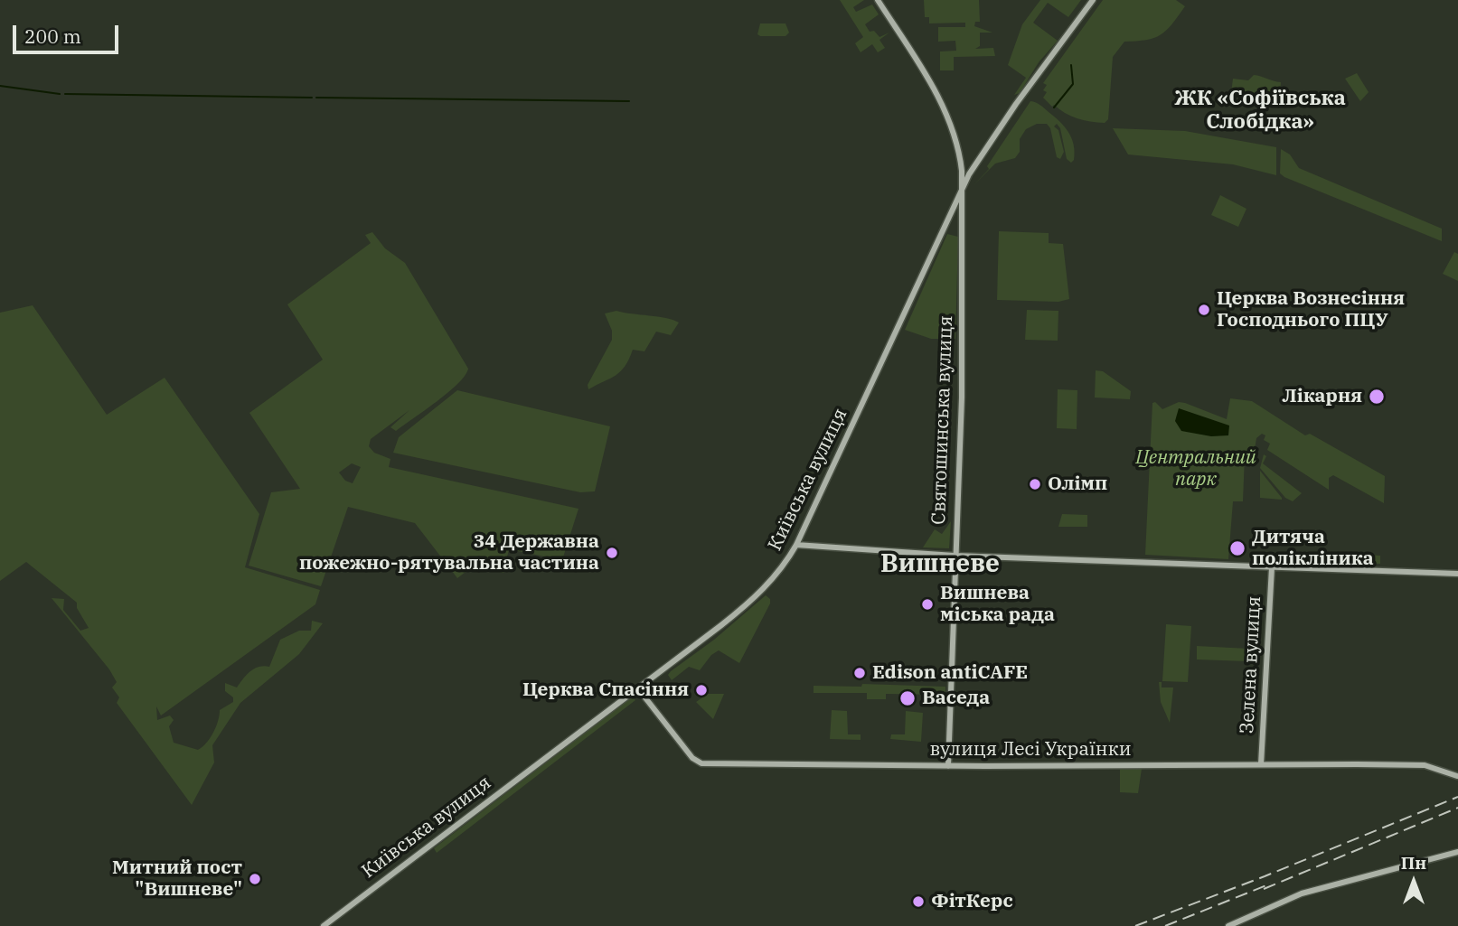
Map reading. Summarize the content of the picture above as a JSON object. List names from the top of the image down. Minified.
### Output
{"streets":{"street":["Святошинська вулиця","Київська вулиця","Зелена вулиця","вулиця Лесі Українки"]},"crossings":[["Святошинська вулиця","Київська вулиця"],["Святошинська вулиця","вулиця Лесі Українки"],["Київська вулиця","вулиця Лесі Українки"],["Зелена вулиця","вулиця Лесі Українки"]],"districts":["ЖК «Софіївська Слобідка»","Вишневе"],"parks":["Центральний парк"],"places":["Церква Вознесіння Господнього ПЦУ","Лікарня","Олімп","Дитяча полікліника","34 Державна пожежно-рятувальна частина","Вишнева міська рада","Edison antiCAFE","Церква Спасіння","Васеда","Митний пост \"Вишневе\"","ФітКерс"],"scale_bar":"200 m","north":"top"}
